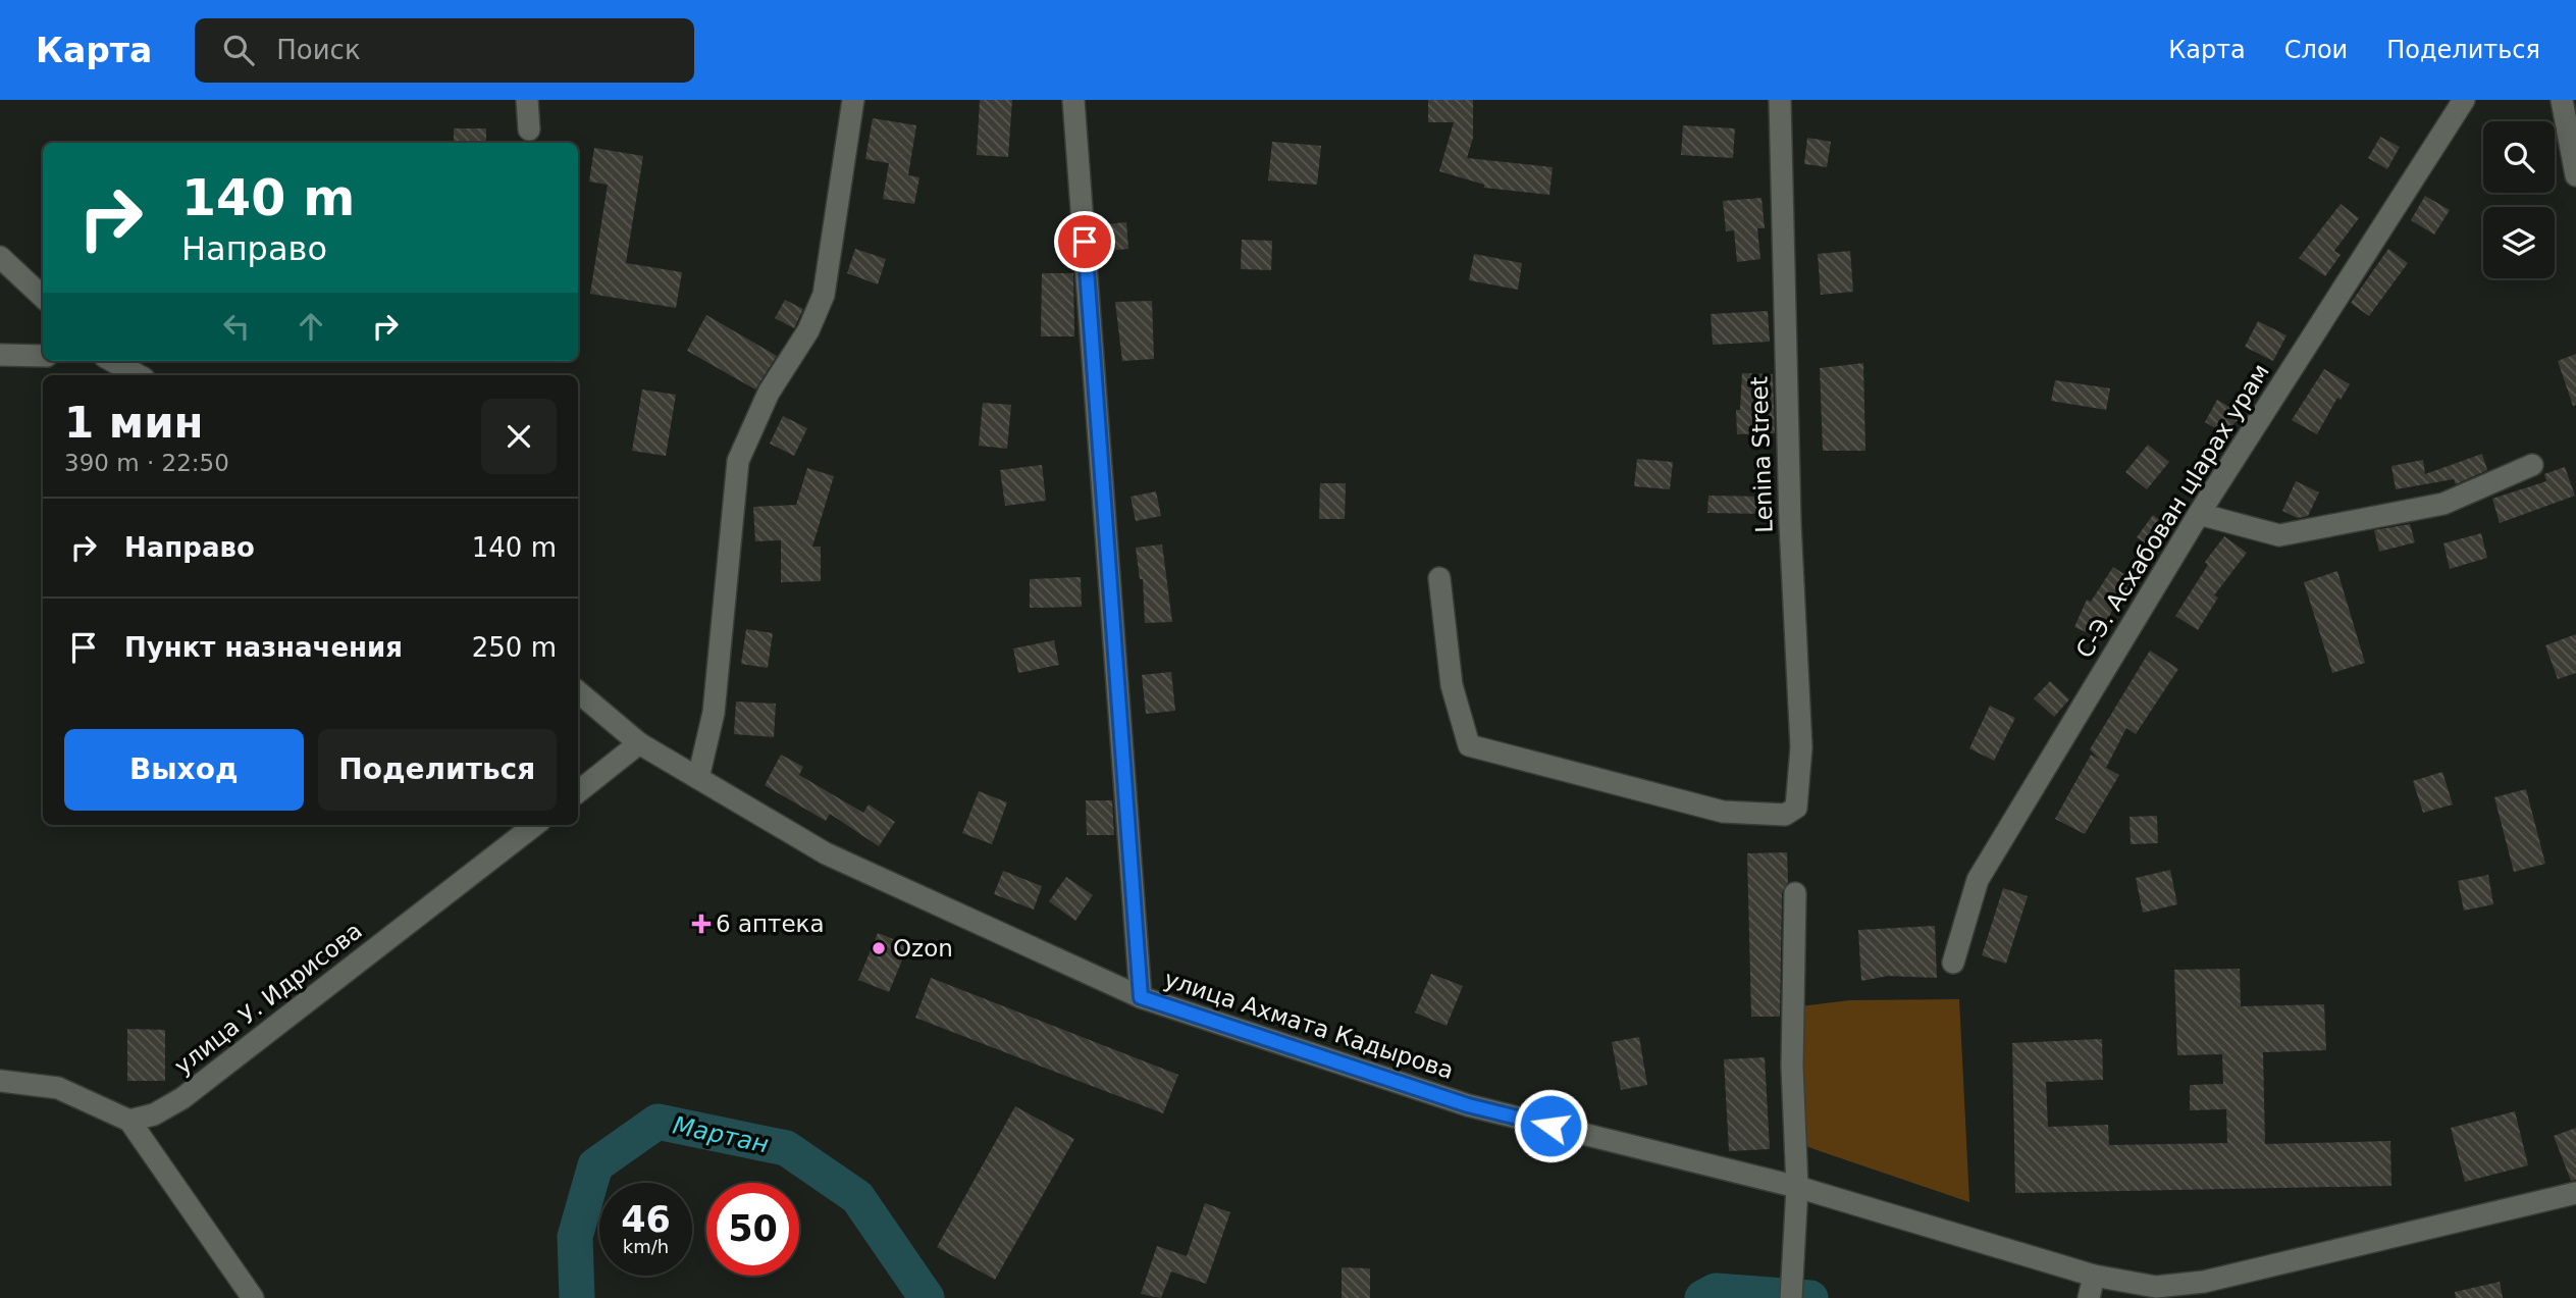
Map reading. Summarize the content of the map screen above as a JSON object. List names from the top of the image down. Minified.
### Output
{"streets":{"street":["Lenina Street","С-Э. Асхабован цIарах урам","улица У. Идрисова","улица Ахмата Кадырова"]},"water":["Мартан"],"places":{"health":["6 аптека"],"other":["Ozon"]},"page":{"header":"Карта","search":"Поиск","nav":["Карта","Слои","Поделиться"],"turn":["140 m","Направо"],"heading":["1 мин","390 m · 22:50"],"list":[{"name":"Направо","value":"140 m"},{"name":"Пункт назначения","value":"250 m"}],"buttons":["Выход","Поделиться"],"speed":"46 km/h","limit":"50"}}
